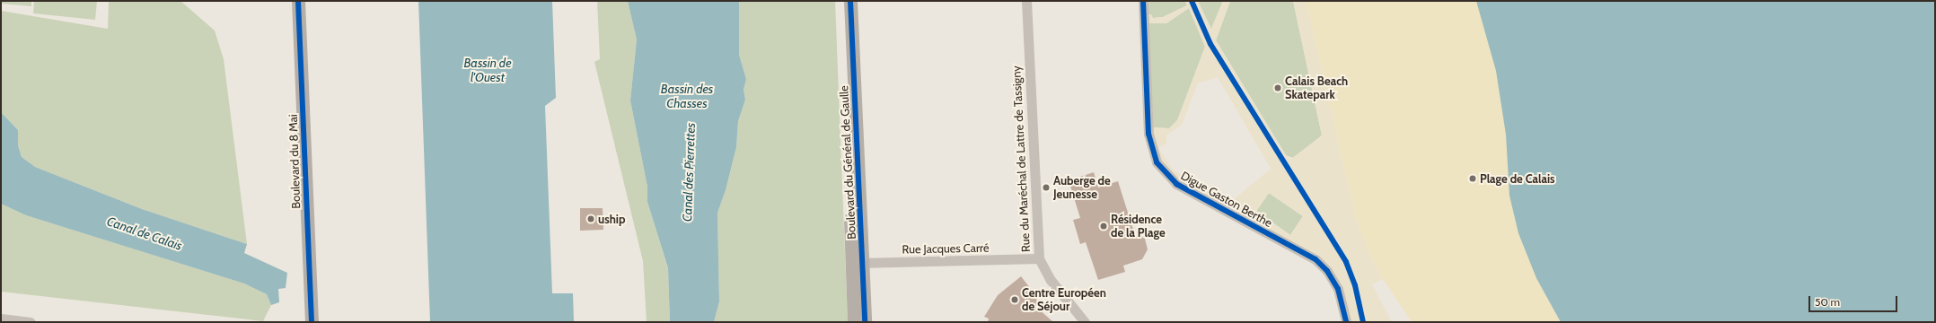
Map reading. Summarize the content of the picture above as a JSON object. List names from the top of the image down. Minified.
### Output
{"streets":{"street":["Rue du Maréchal de Lattre de Tassigny","Boulevard du 8 Mai","Boulevard du Général de Gaulle","Digue Gaston Berthe","Rue Jacques Carré"]},"crossings":[["Rue du Maréchal de Lattre de Tassigny","Rue Jacques Carré"],["Boulevard du Général de Gaulle","Rue Jacques Carré"]],"water":["Bassin de l'Ouest","Bassin des Chasses","Canal des Pierrettes","Canal de Calais"],"places":["Calais Beach Skatepark","Plage de Calais","Auberge de Jeunesse","uship","Résidence de la Plage","Centre Européen de Séjour"],"scale_bar":"50 m"}
